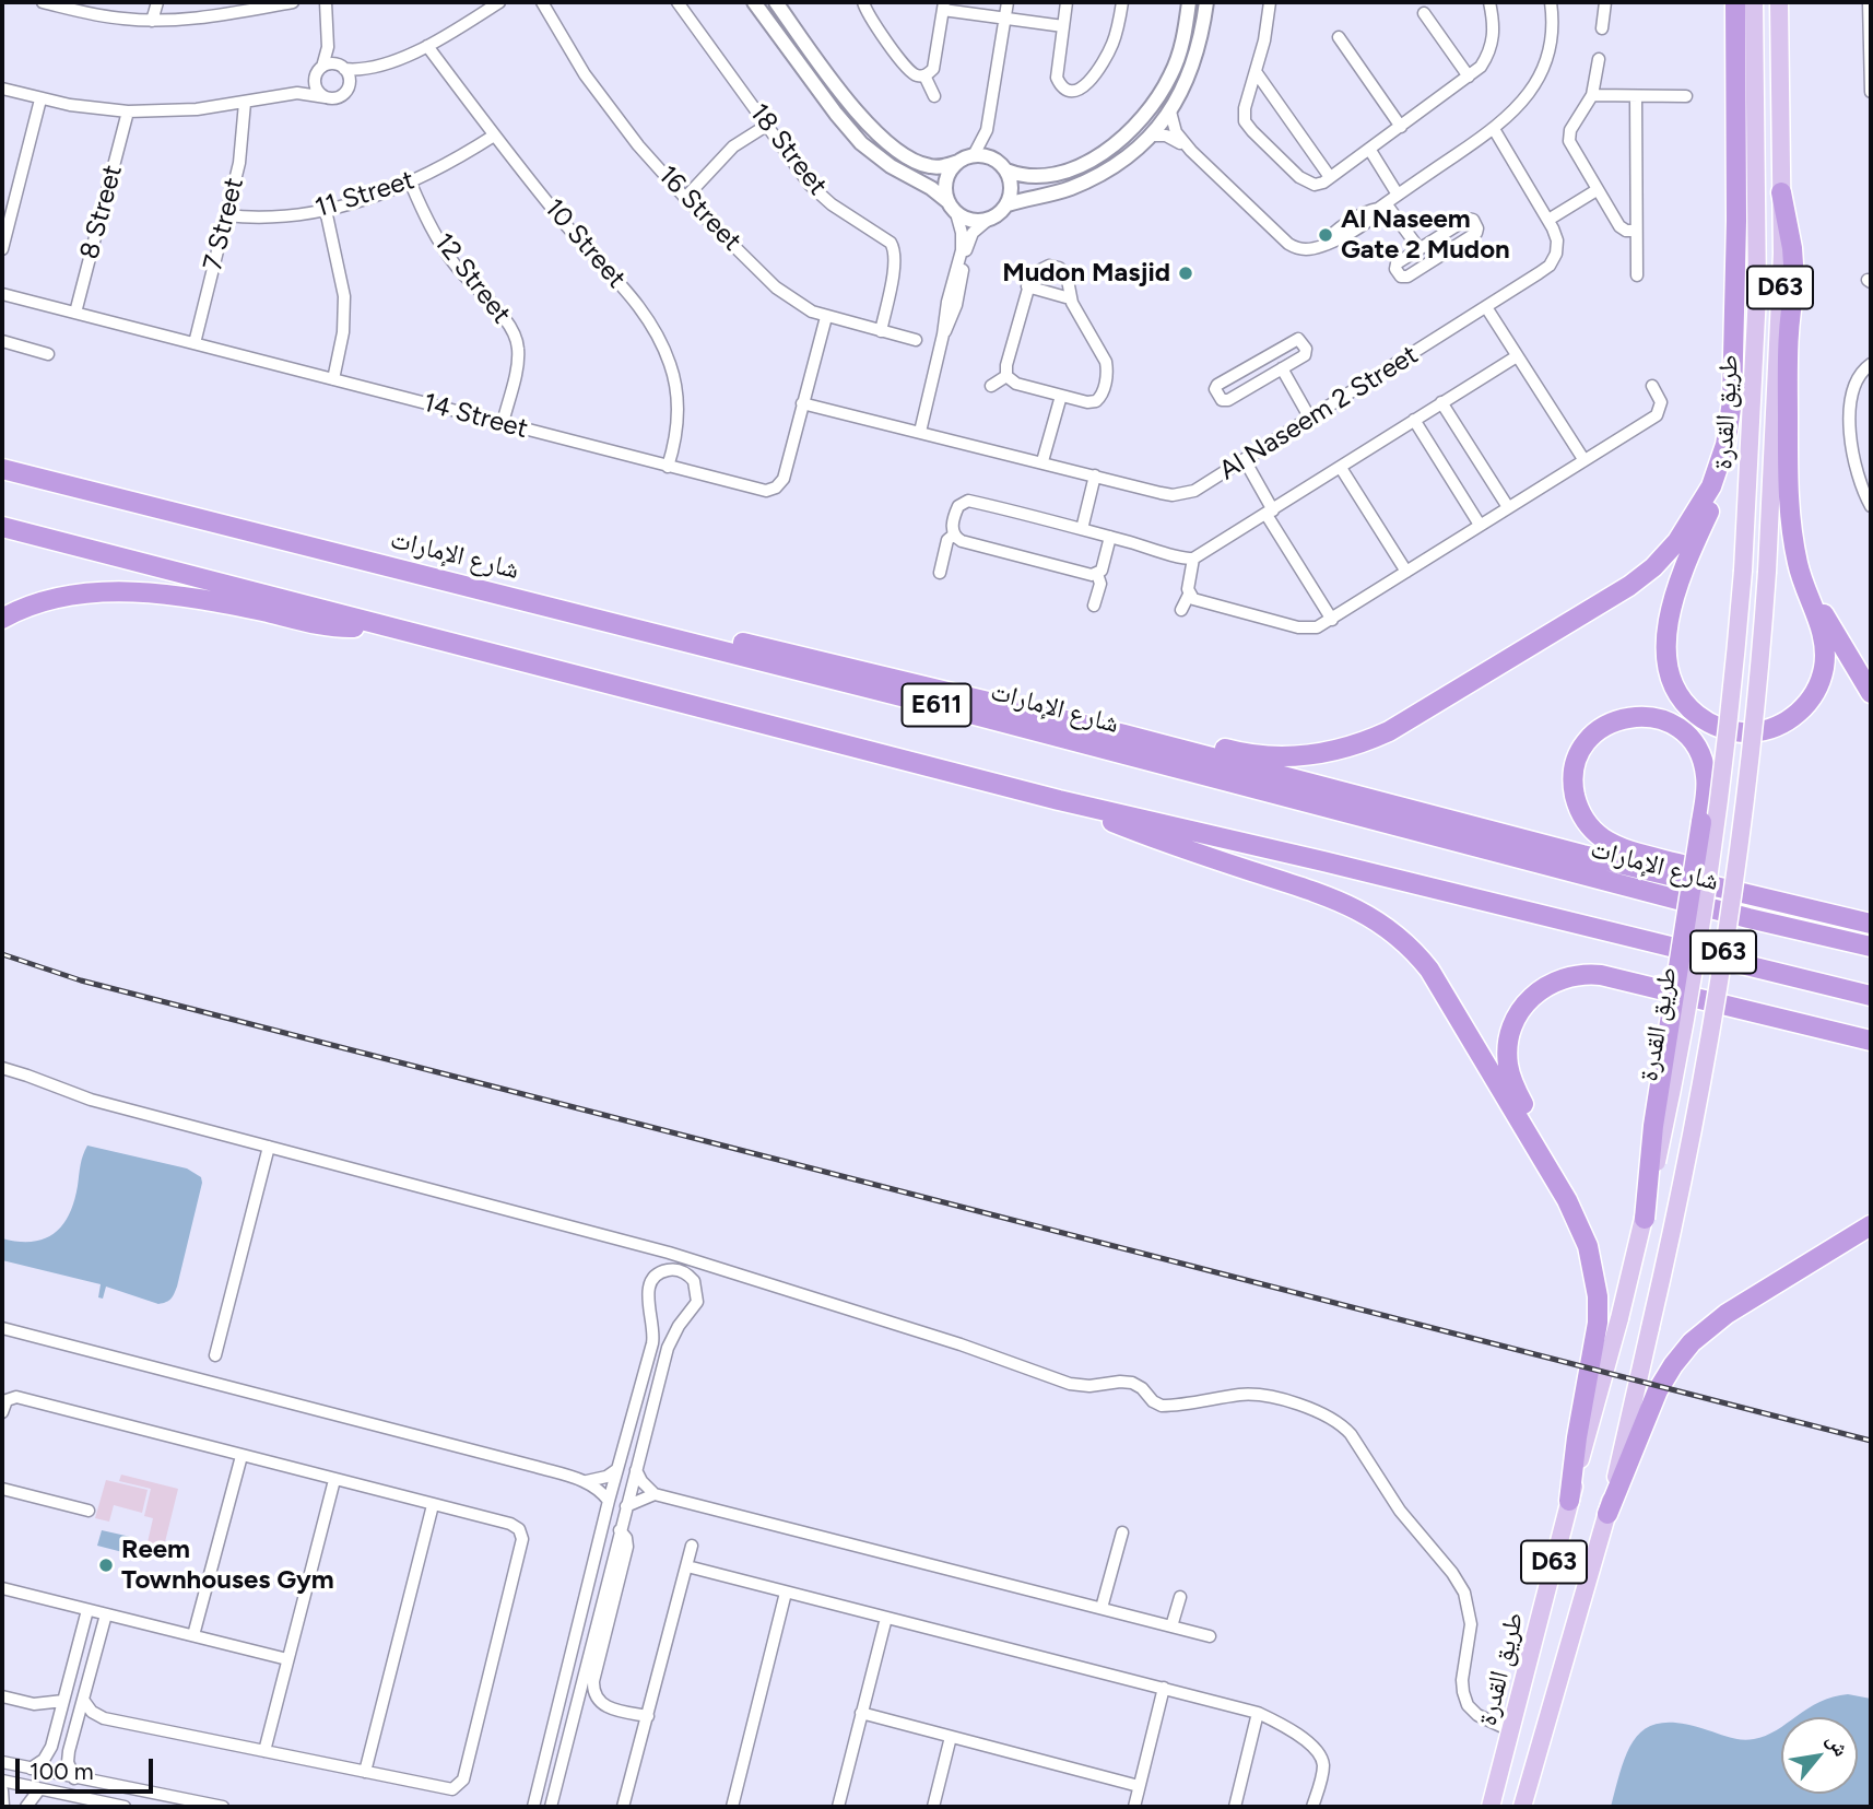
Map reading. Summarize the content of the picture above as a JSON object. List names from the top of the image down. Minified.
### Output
{"streets":{"highway":["شارع الإمارات","E611"],"main road":["D63","طريق القدرة"],"street":["18 Street","11 Street","16 Street","8 Street","7 Street","10 Street","12 Street","Al Naseem 2 Street","14 Street"]},"crossings":[["18 Street","16 Street"],["11 Street","7 Street"],["11 Street","10 Street"],["11 Street","12 Street"],["16 Street","14 Street"],["8 Street","14 Street"],["7 Street","14 Street"],["10 Street","14 Street"],["12 Street","14 Street"],["Al Naseem 2 Street","14 Street"]],"places":["Al Naseem Gate 2 Mudon","Mudon Masjid","Reem Townhouses Gym"],"scale_bar":"100 m","north":"top right"}
